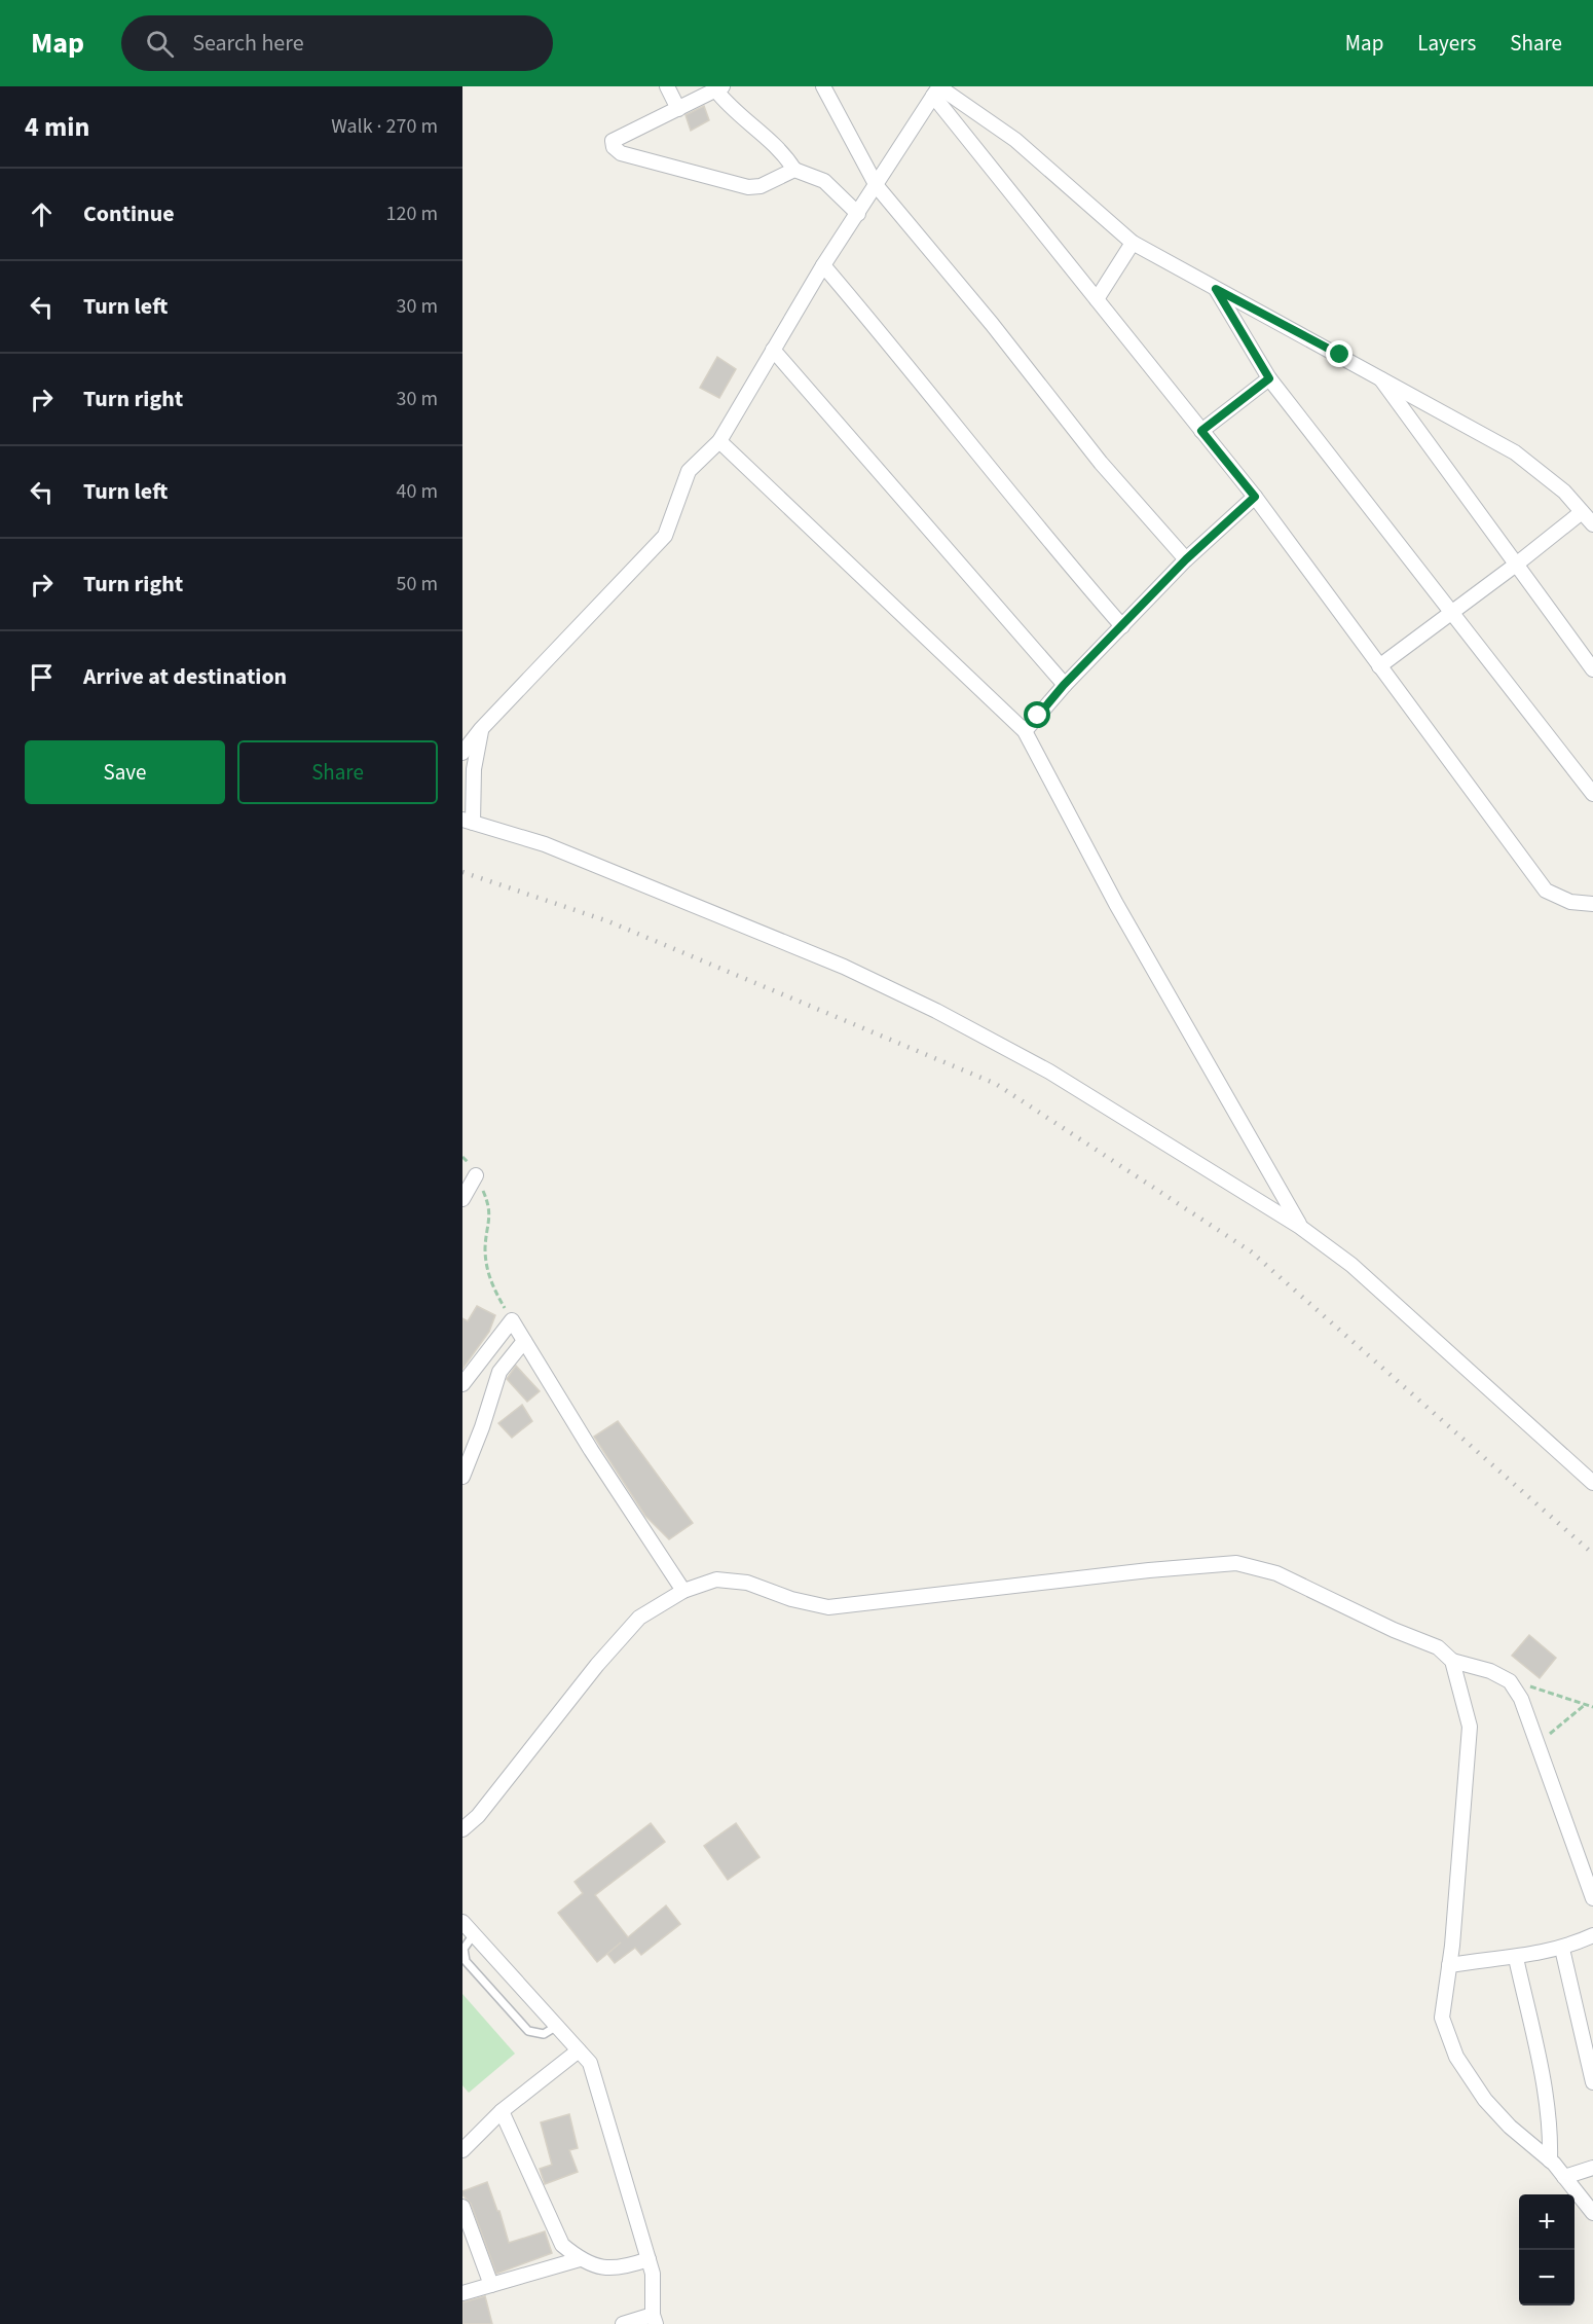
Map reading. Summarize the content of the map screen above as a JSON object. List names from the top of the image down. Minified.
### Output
{"page":{"header":"Map","search":"Search here","nav":["Map","Layers","Share"],"heading":["4 min","Walk · 270 m"],"list":[["Continue","120 m"],["Turn left","30 m"],["Turn right","30 m"],["Turn left","40 m"],["Turn right","50 m"],"Arrive at destination"],"buttons":["Save","Share"],"map_buttons":["+","−"]}}
